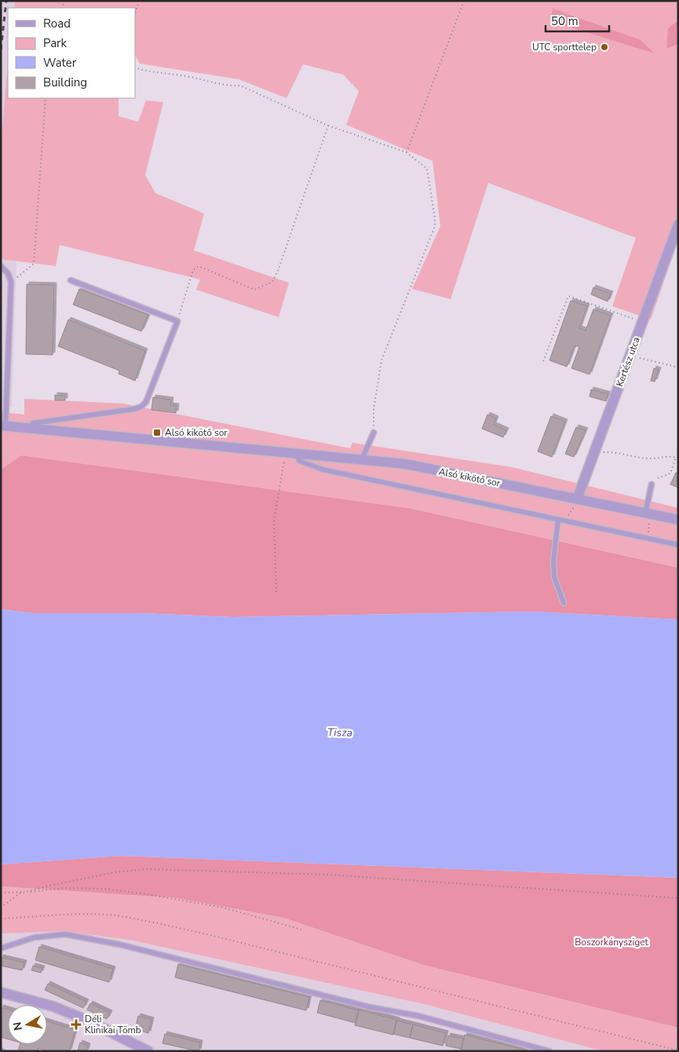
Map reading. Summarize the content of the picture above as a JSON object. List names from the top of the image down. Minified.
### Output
{"streets":{"street":["Kertész utca","Alsó kikötő sor"]},"crossings":[["Kertész utca","Alsó kikötő sor"]],"water":["Tisza"],"parks":["Boszorkánysziget"],"places":{"other":["UTC sporttelep"],"transit":["Alsó kikötő sor"],"health":["Déli Klinikai Tömb"]},"legend":["Road","Park","Water","Building"],"scale_bar":"50 m","north":"left"}
